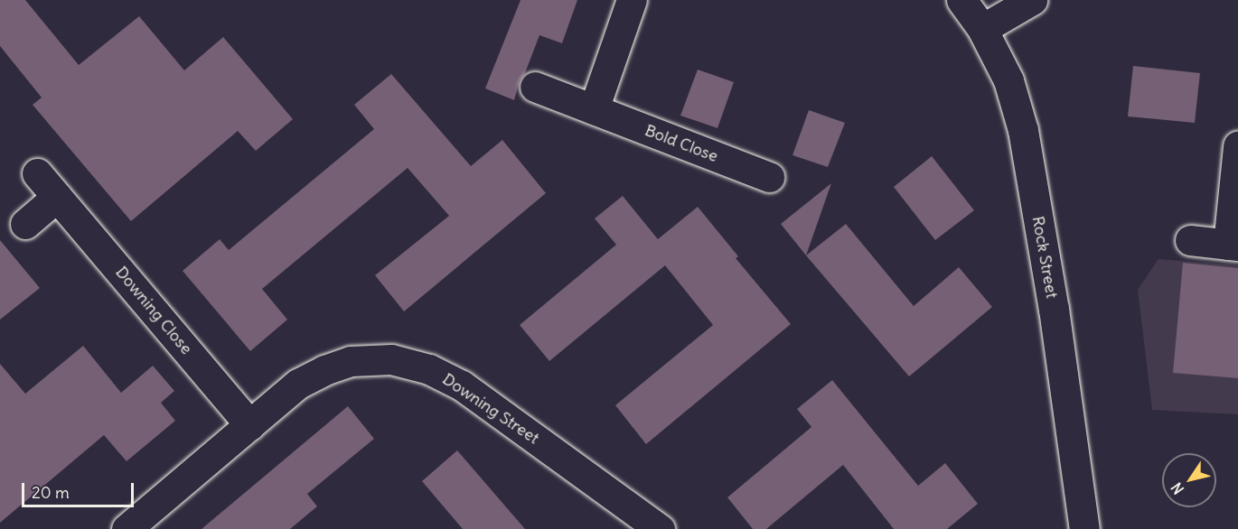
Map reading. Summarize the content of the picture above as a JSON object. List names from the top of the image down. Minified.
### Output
{"streets":{"street":["Bold Close","Rock Street","Downing Close","Downing Street"]},"crossings":[["Downing Close","Downing Street"]],"scale_bar":"20 m","north":"bottom left"}
